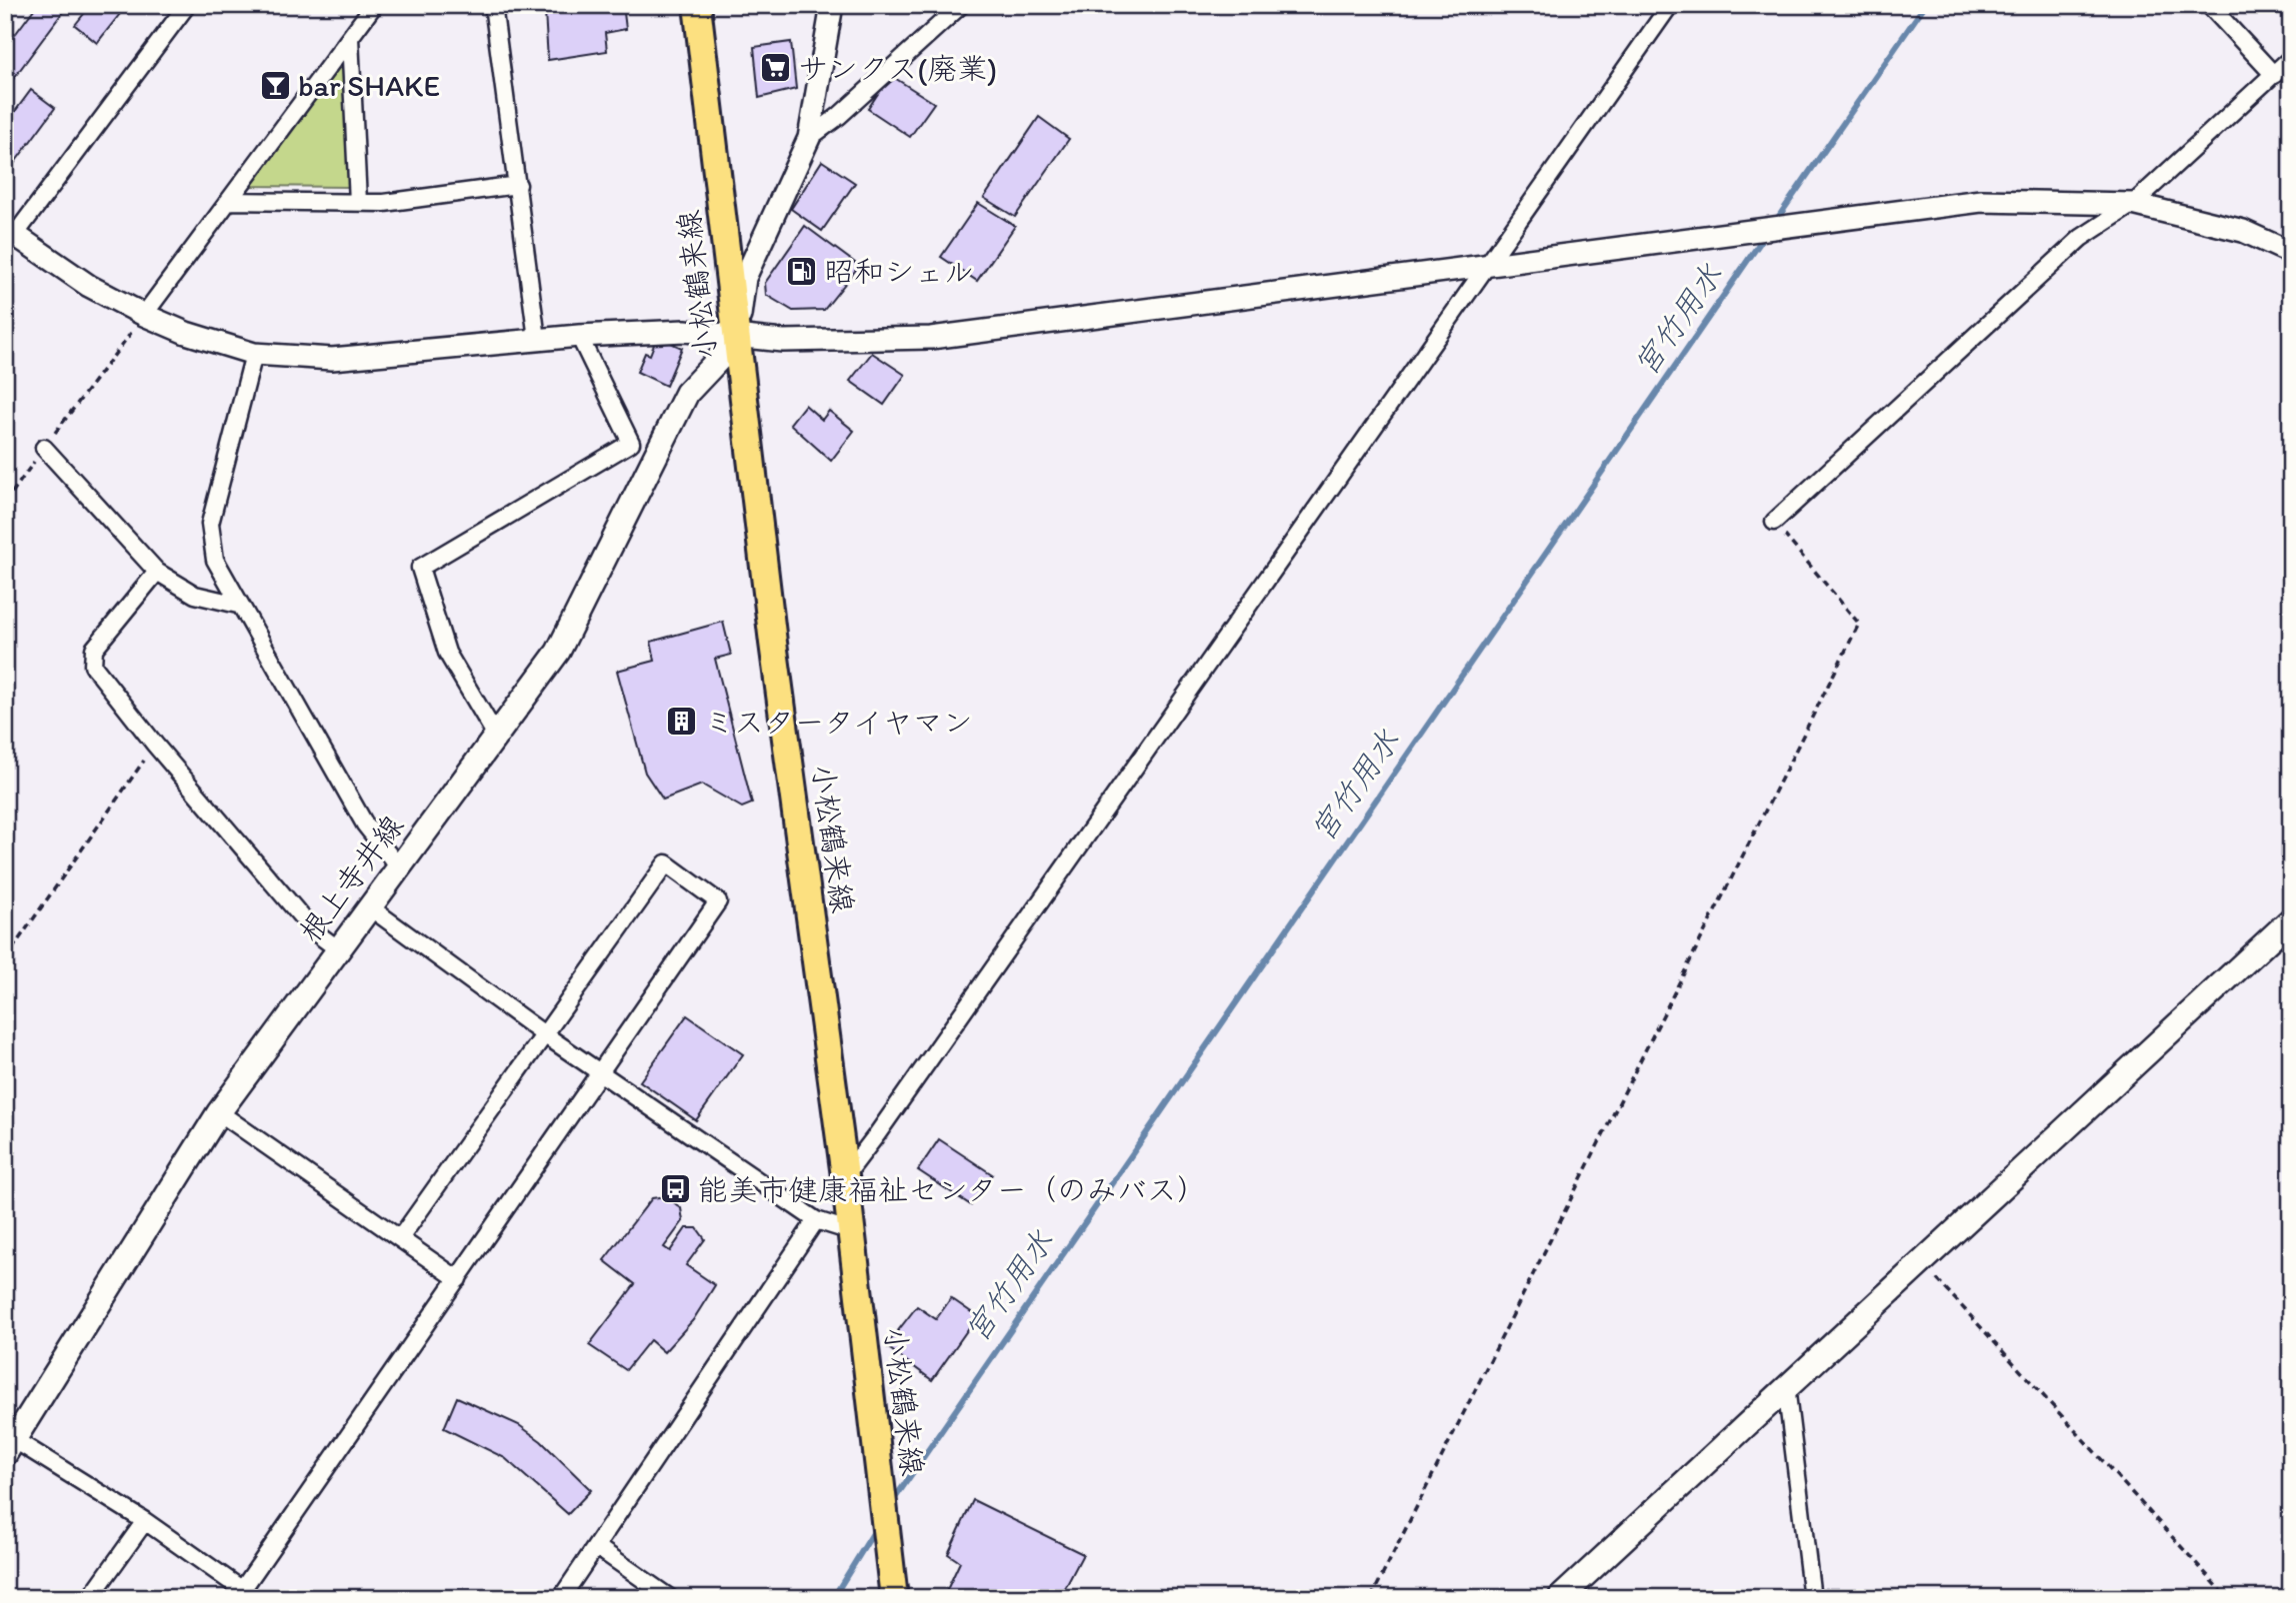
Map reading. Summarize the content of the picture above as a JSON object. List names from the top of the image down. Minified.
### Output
{"streets":{"main road":["小松鶴来線","根上寺井線"]},"crossings":[["小松鶴来線","根上寺井線"]],"water":["宮竹用水"],"places":{"supermarket":["サンクス(廃業)"],"bar":["bar SHAKE"],"fuel station":["昭和シェル"],"building":["ミスタータイヤマン"],"bus stop":["能美市健康福祉センター（のみバス）"]}}
